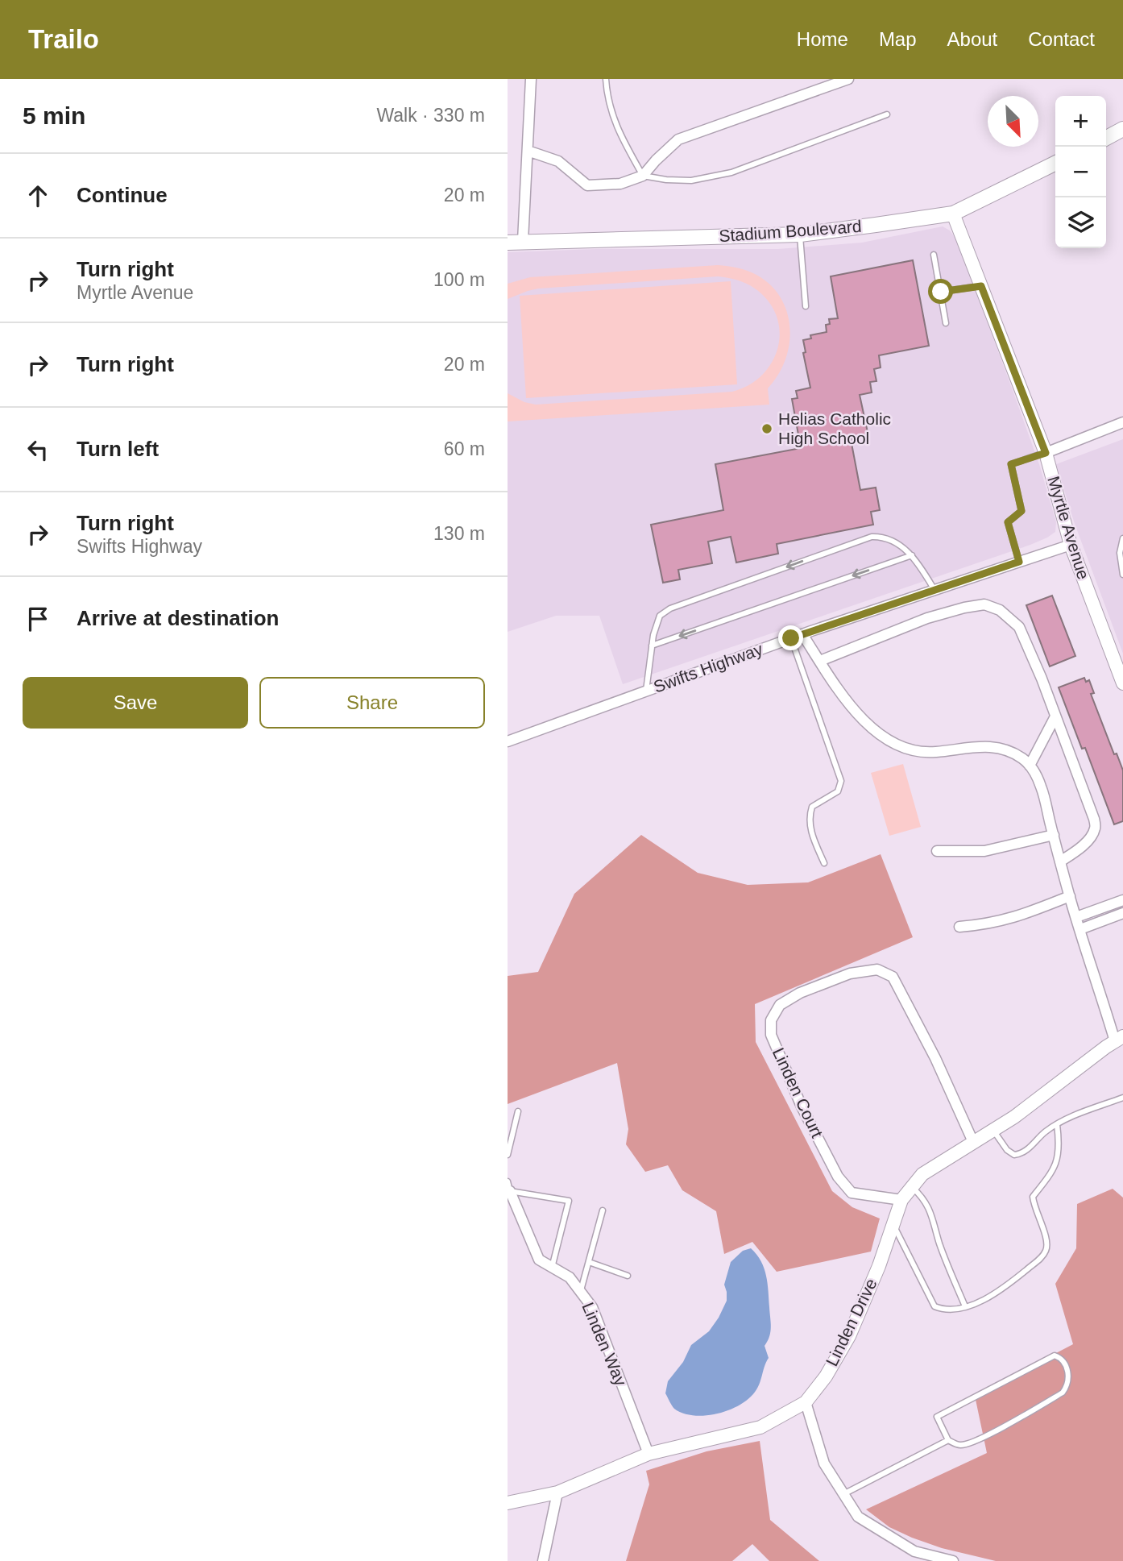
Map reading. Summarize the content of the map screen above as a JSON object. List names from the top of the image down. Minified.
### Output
{"streets":{"main road":["Stadium Boulevard"],"street":["Myrtle Avenue","Swifts Highway","Linden Court","Linden Drive","Linden Way"]},"crossings":[["Stadium Boulevard","Myrtle Avenue"],["Myrtle Avenue","Swifts Highway"],["Linden Court","Linden Drive"],["Linden Drive","Linden Way"]],"places":["Helias Catholic High School"],"north":"bottom right","page":{"header":"Trailo","nav":["Home","Map","About","Contact"],"heading":["5 min","Walk · 330 m"],"map_buttons":["+","−"],"list":[["Continue","20 m"],["Turn right","Myrtle Avenue","100 m"],["Turn right","20 m"],["Turn left","60 m"],["Turn right","Swifts Highway","130 m"],"Arrive at destination"],"buttons":["Save","Share"]}}
